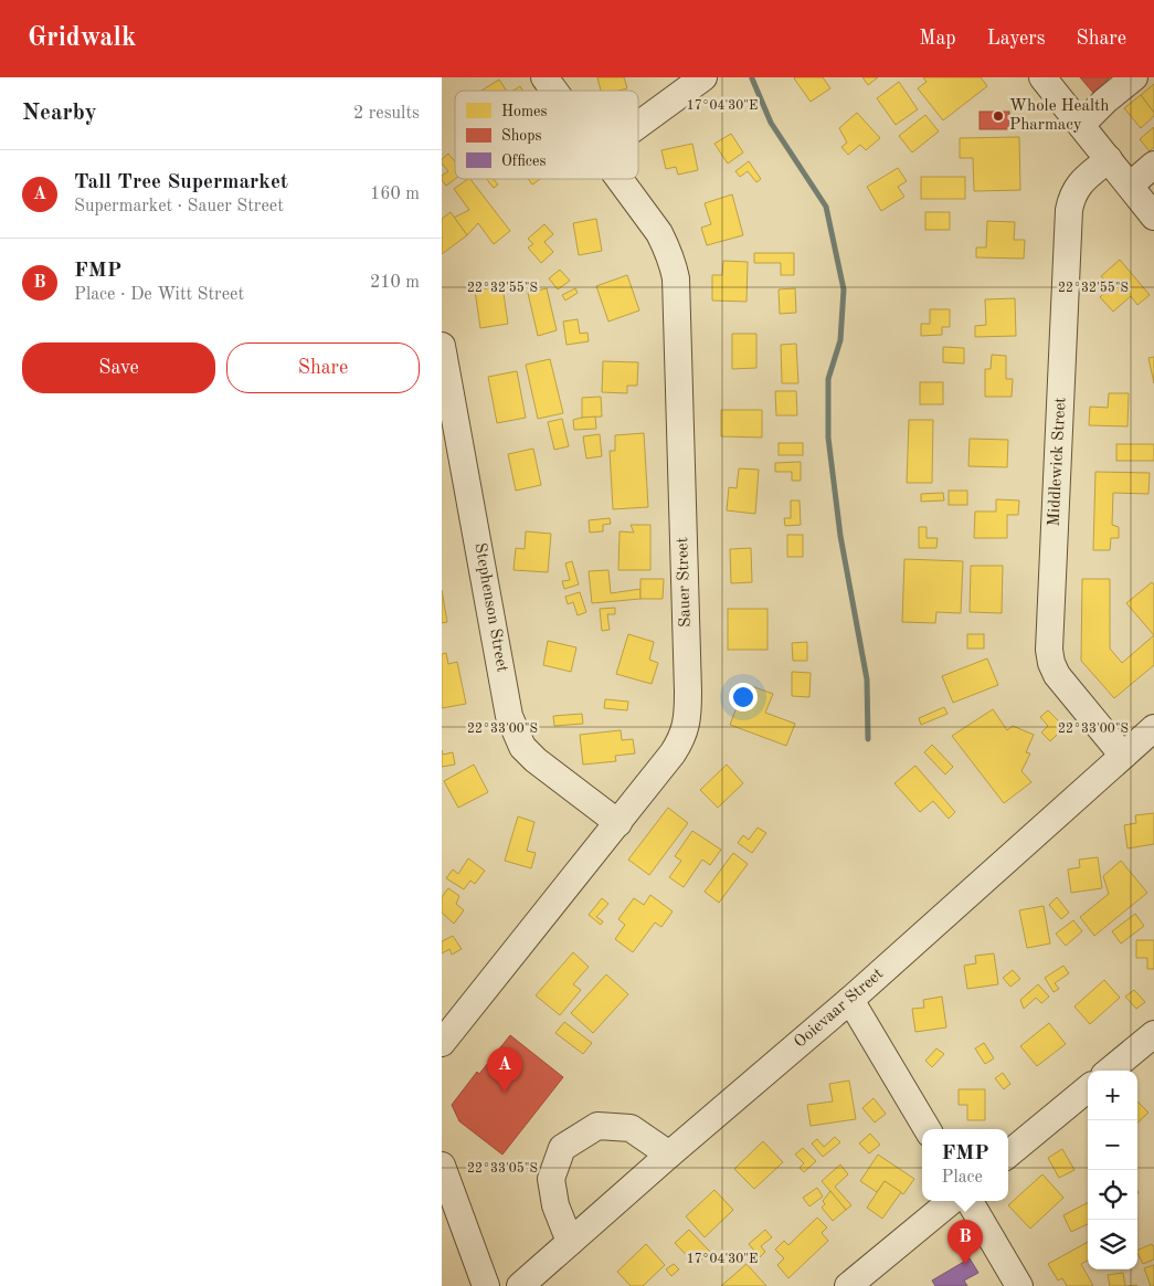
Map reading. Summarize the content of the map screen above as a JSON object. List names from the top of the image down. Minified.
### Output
{"streets":{"street":["Middlewick Street","Sauer Street","Stephenson Street","Ooievaar Street"]},"crossings":[["Middlewick Street","Ooievaar Street"],["Sauer Street","Stephenson Street"]],"places":["Whole Health Pharmacy"],"legend":["Homes","Shops","Offices"],"page":{"header":"Gridwalk","nav":["Map","Layers","Share"],"heading":["Nearby","2 results"],"list":[{"mark":"A","name":"Tall Tree Supermarket","note":"Supermarket · Sauer Street","value":"160 m"},{"mark":"B","name":"FMP","note":"Place · De Witt Street","value":"210 m"}],"buttons":["Save","Share"],"pins":["A","B"],"map_buttons":["+","−"],"popup":["FMP","Place"]},"coordinates":["17°04'30\"E","22°32'55\"S","22°33'00\"S","22°33'05\"S"]}
